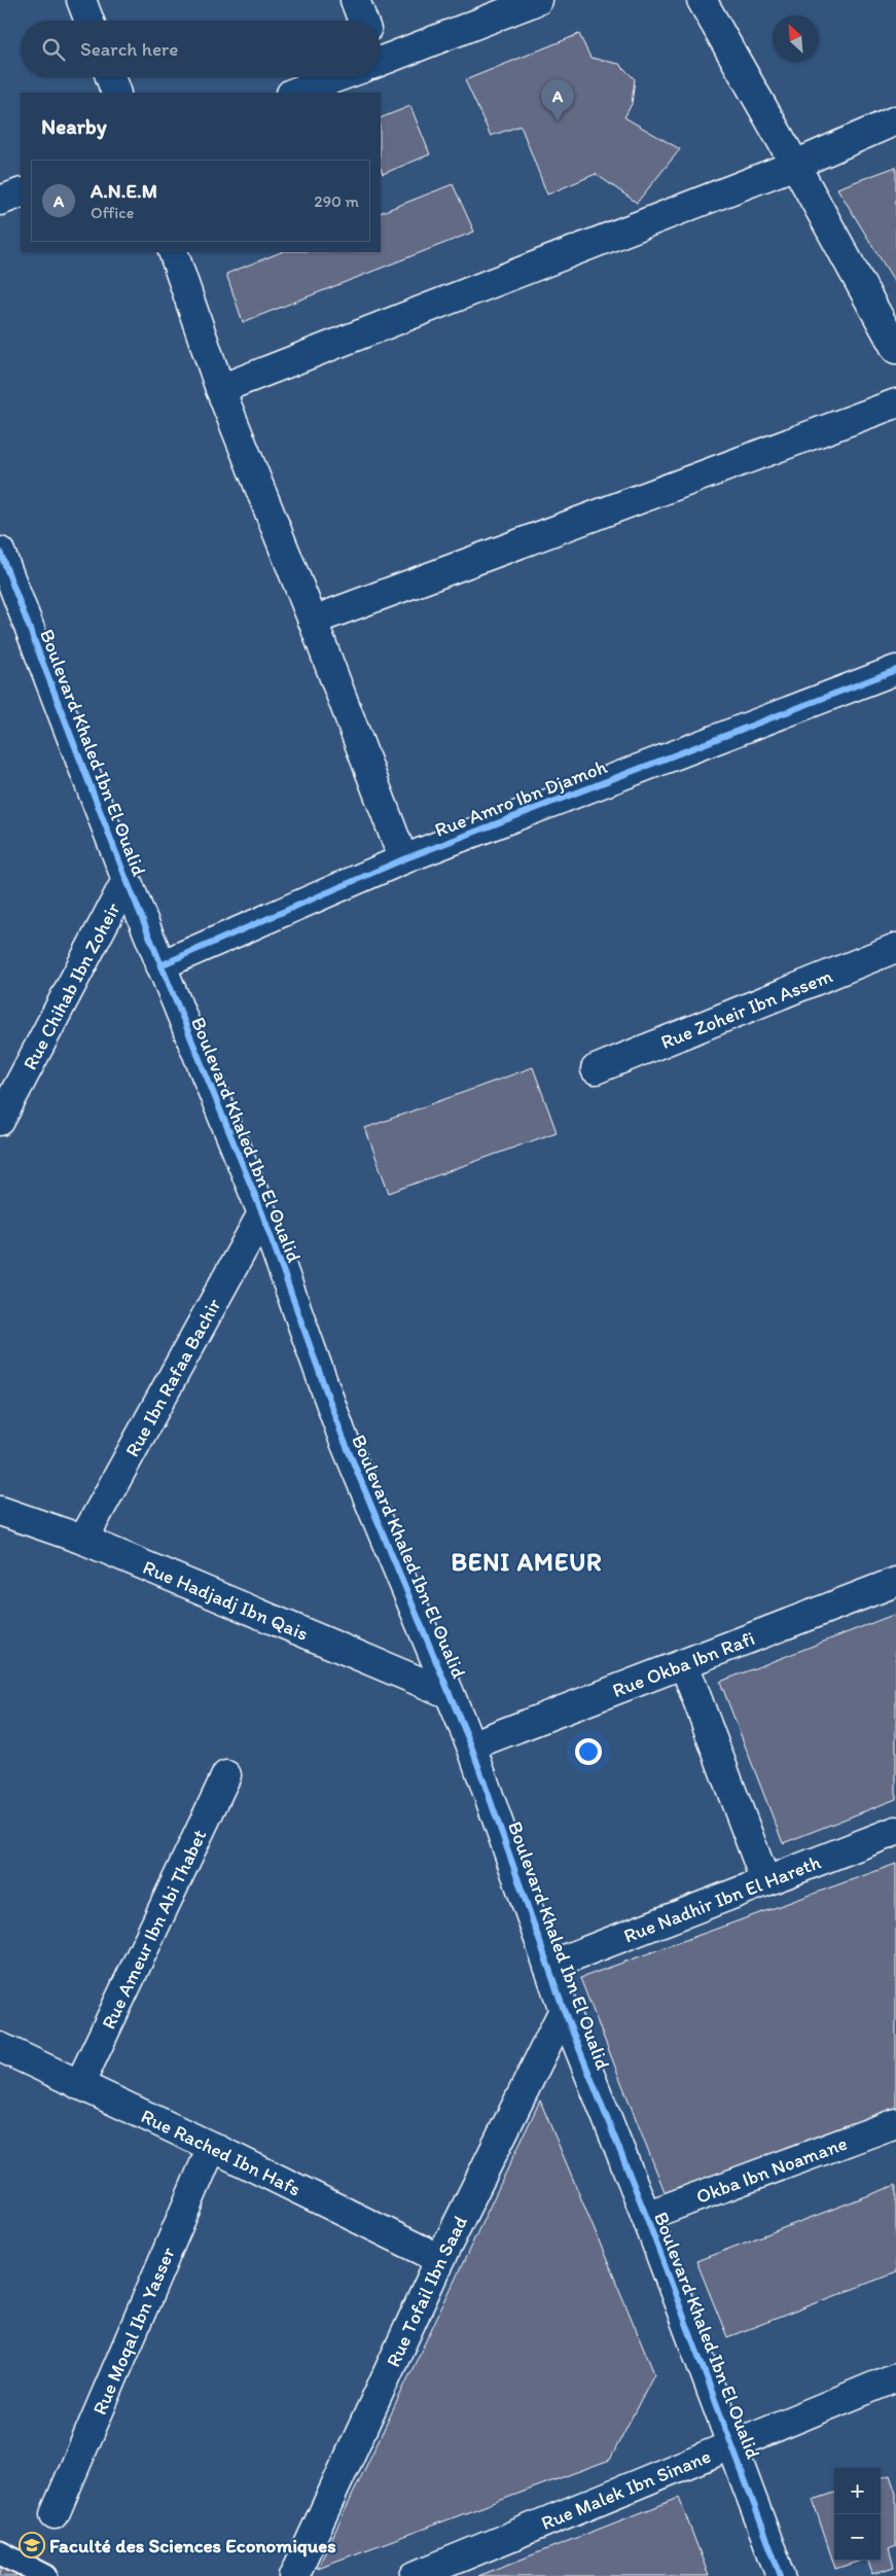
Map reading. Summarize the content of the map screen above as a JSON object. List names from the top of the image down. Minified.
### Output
{"streets":{"street":["Boulevard Khaled Ibn El Oualid","Rue Amro Ibn Djamoh","Rue Chihab Ibn Zoheir","Rue Zoheir Ibn Assem","Rue Ibn Rafaa Bachir","Rue Hadjadj Ibn Qais","Rue Okba Ibn Rafi","Rue Nadhir Ibn El Hareth","Rue Ameur Ibn Abi Thabet","Rue Rached Ibn Hafs","Okba Ibn Noamane","Rue Tofail Ibn Saad","Rue Moqal Ibn Yasser","Rue Malek Ibn Sinane"]},"crossings":[["Boulevard Khaled Ibn El Oualid","Rue Amro Ibn Djamoh"],["Boulevard Khaled Ibn El Oualid","Rue Chihab Ibn Zoheir"],["Boulevard Khaled Ibn El Oualid","Rue Ibn Rafaa Bachir"],["Boulevard Khaled Ibn El Oualid","Rue Hadjadj Ibn Qais"],["Boulevard Khaled Ibn El Oualid","Rue Okba Ibn Rafi"],["Boulevard Khaled Ibn El Oualid","Rue Nadhir Ibn El Hareth"],["Boulevard Khaled Ibn El Oualid","Okba Ibn Noamane"],["Boulevard Khaled Ibn El Oualid","Rue Tofail Ibn Saad"],["Boulevard Khaled Ibn El Oualid","Rue Malek Ibn Sinane"],["Rue Ibn Rafaa Bachir","Rue Hadjadj Ibn Qais"],["Rue Ameur Ibn Abi Thabet","Rue Rached Ibn Hafs"],["Rue Rached Ibn Hafs","Rue Tofail Ibn Saad"],["Rue Rached Ibn Hafs","Rue Moqal Ibn Yasser"]],"districts":["BENI AMEUR"],"places":{"school or university":["Faculté des Sciences Economiques"]},"north":"top left","page":{"search":"Search here","pins":"A","heading":"Nearby","list":[{"mark":"A","name":"A.N.E.M","note":"Office","value":"290 m"}],"map_buttons":["+","−"]}}
